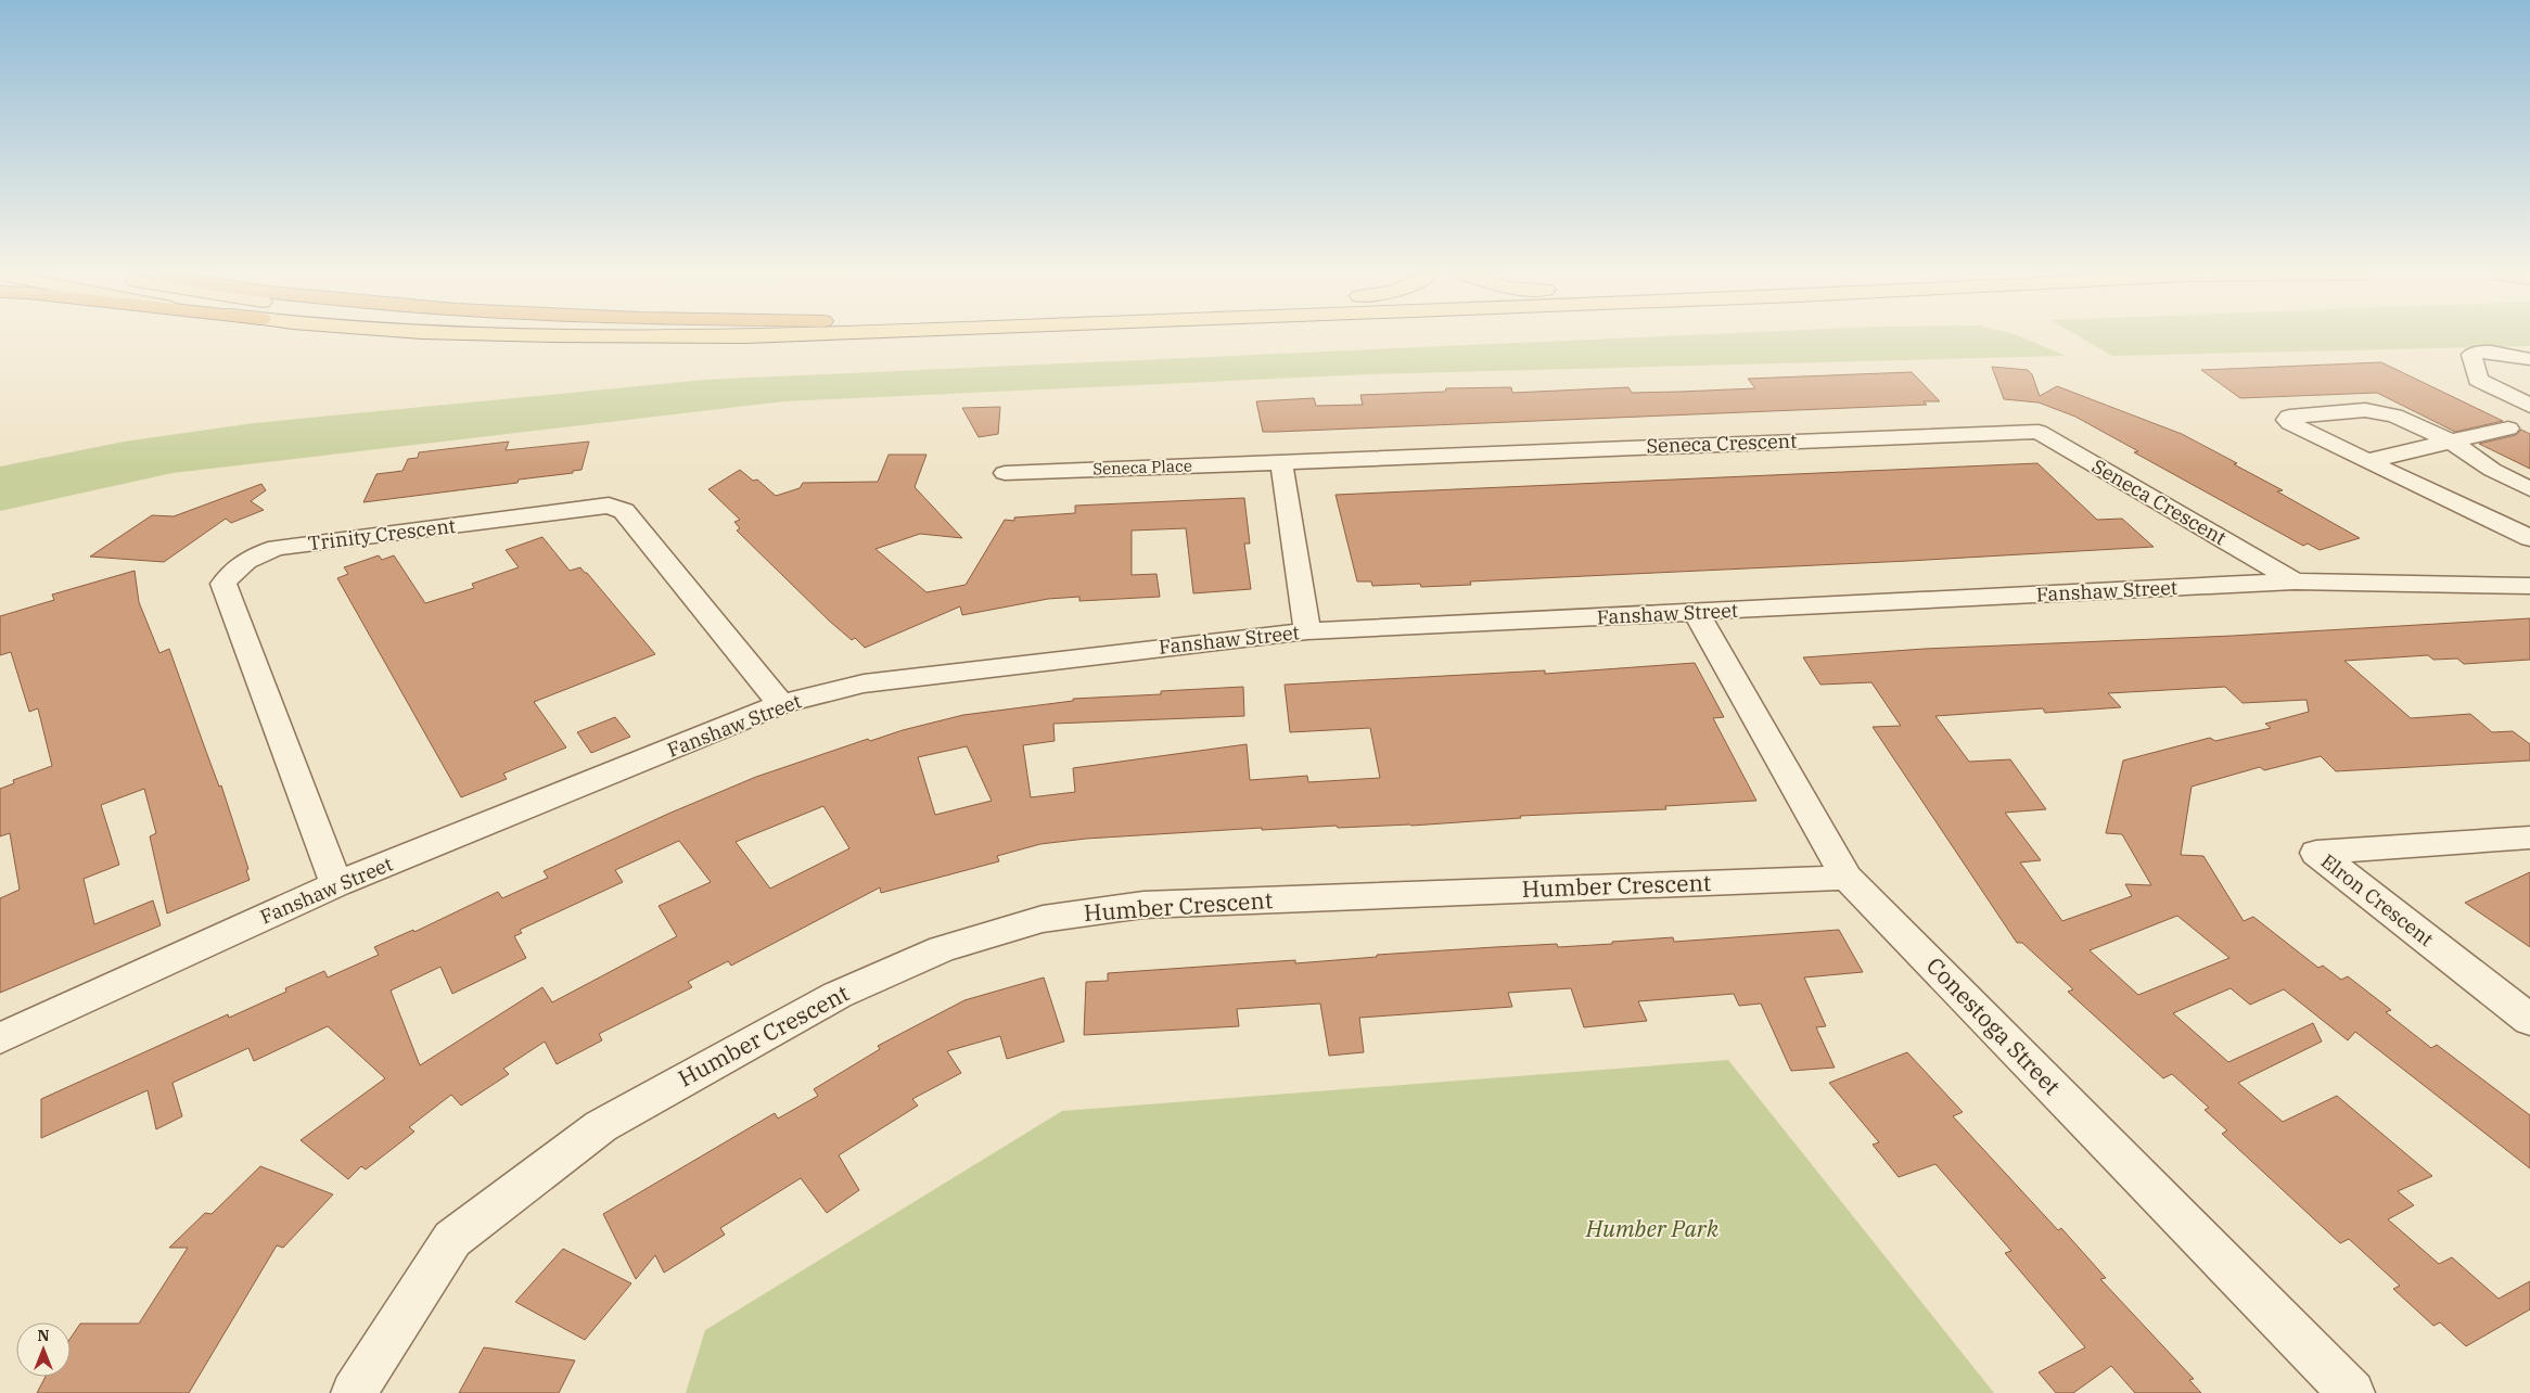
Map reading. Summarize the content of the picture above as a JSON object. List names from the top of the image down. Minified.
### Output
{"streets":{"street":["Seneca Crescent","Seneca Place","Trinity Crescent","Fanshaw Street","Humber Crescent","Elron Crescent","Conestoga Street"]},"crossings":[["Seneca Crescent","Seneca Place"],["Seneca Crescent","Fanshaw Street"],["Trinity Crescent","Fanshaw Street"],["Fanshaw Street","Conestoga Street"],["Humber Crescent","Conestoga Street"]],"parks":["Humber Park"],"north":"top"}
